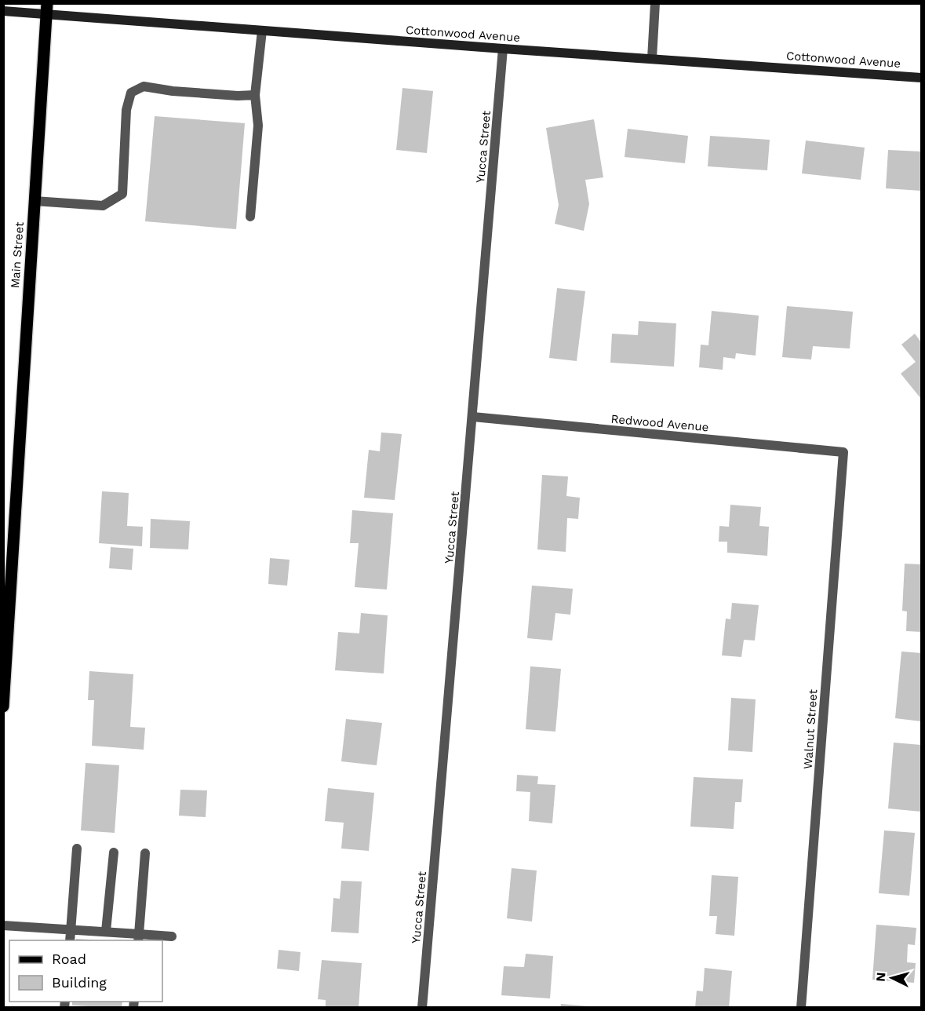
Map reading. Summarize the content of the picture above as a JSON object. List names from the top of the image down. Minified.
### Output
{"streets":{"main road":["Main Street"],"street":["Cottonwood Avenue","Yucca Street","Redwood Avenue","Walnut Street"]},"crossings":[["Cottonwood Avenue","Yucca Street"],["Cottonwood Avenue","Main Street"],["Yucca Street","Redwood Avenue"],["Redwood Avenue","Walnut Street"]],"legend":["Road","Building"],"north":"left"}
